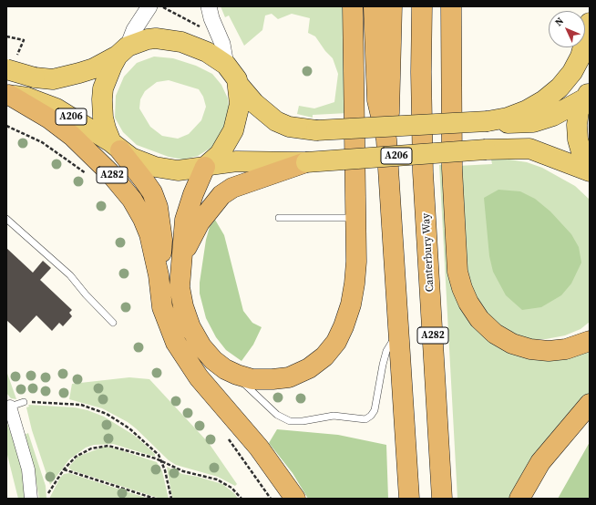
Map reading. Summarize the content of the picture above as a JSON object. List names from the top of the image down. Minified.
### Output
{"streets":{"highway":["A282","Canterbury Way"],"main road":["A206"]},"crossings":[["A206","A282"]],"north":"top left"}
